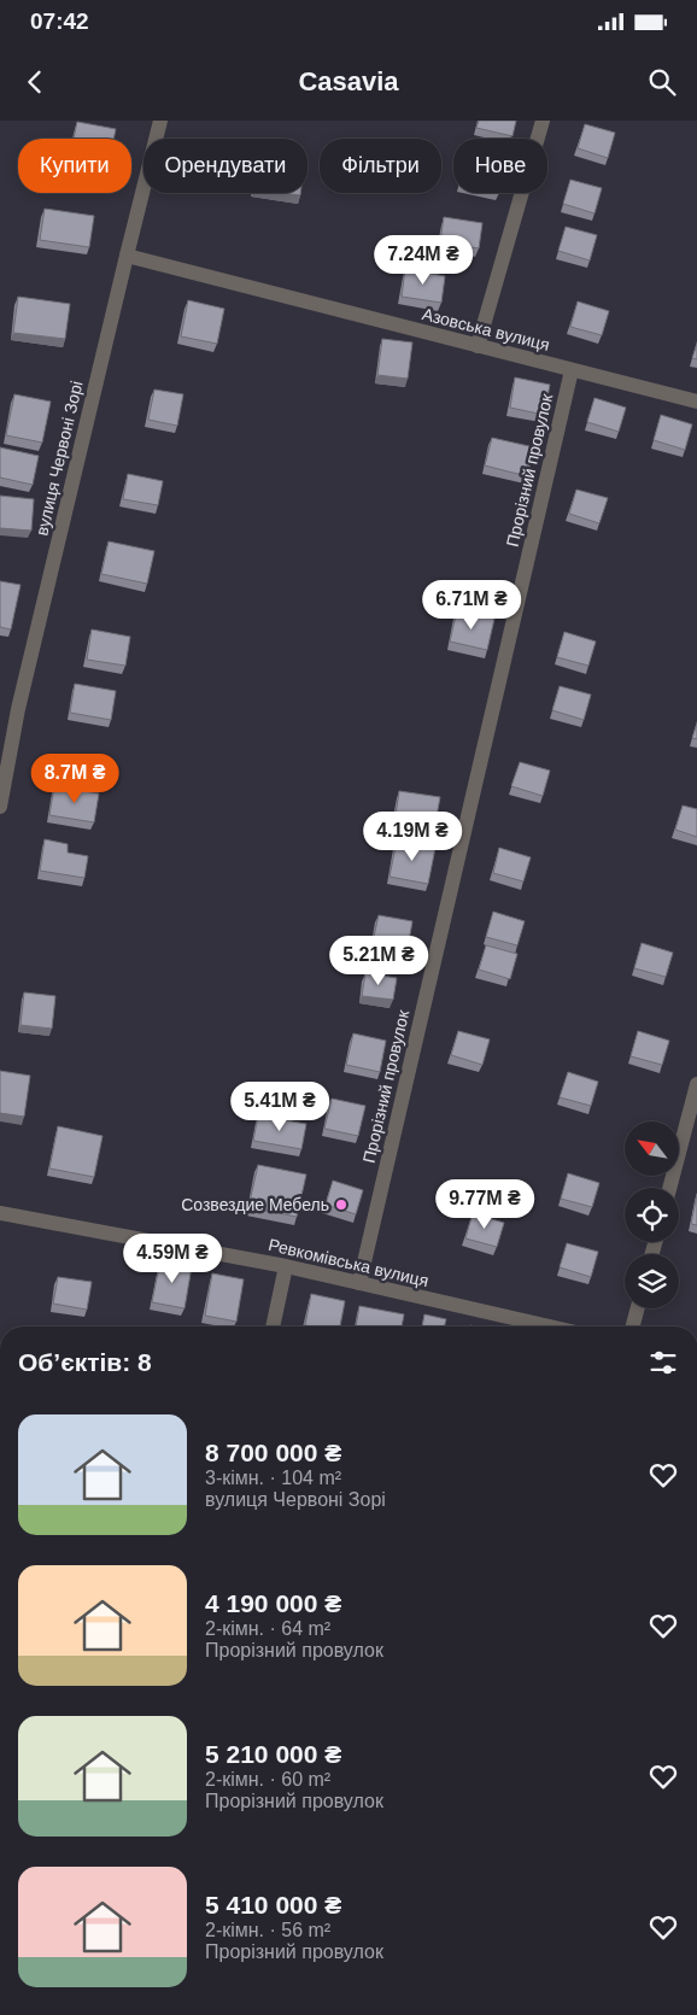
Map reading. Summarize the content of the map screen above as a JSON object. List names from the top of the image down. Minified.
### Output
{"streets":{"street":["Азовська вулиця","вулиця Червоні Зорі","Прорізний провулок","Ревкомівська вулиця"]},"crossings":[["Азовська вулиця","вулиця Червоні Зорі"],["Азовська вулиця","Прорізний провулок"],["Прорізний провулок","Ревкомівська вулиця"]],"places":["Созвездие Мебель"],"north":"top left","page":{"status":"07:42","header":"Casavia","chip":["Купити","Орендувати","Фільтри","Нове"],"price":["7.24M ₴","6.71M ₴","8.7M ₴","4.19M ₴","5.21M ₴","5.41M ₴","9.77M ₴","4.59M ₴"],"heading":"Об’єктів: 8","list":[{"name":"8 700 000 ₴","note":"3-кімн. · 104 m² · вулиця Червоні Зорі"},{"name":"4 190 000 ₴","note":"2-кімн. · 64 m² · Прорізний провулок"},{"name":"5 210 000 ₴","note":"2-кімн. · 60 m² · Прорізний провулок"},{"name":"5 410 000 ₴","note":"2-кімн. · 56 m² · Прорізний провулок"}]}}
